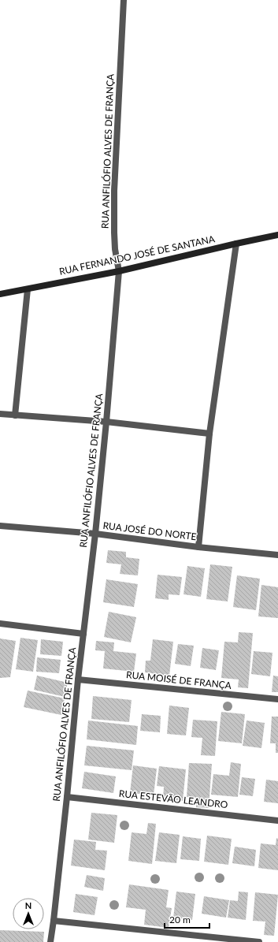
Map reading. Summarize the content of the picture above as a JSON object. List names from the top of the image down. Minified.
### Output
{"streets":{"street":["RUA ANFILÓFIO ALVES DE FRANÇA","RUA FERNANDO JOSÉ DE SANTANA","RUA JOSÉ DO NORTE","RUA MOISÉ DE FRANÇA","RUA ESTEVÃO LEANDRO"]},"crossings":[["RUA ANFILÓFIO ALVES DE FRANÇA","RUA FERNANDO JOSÉ DE SANTANA"],["RUA ANFILÓFIO ALVES DE FRANÇA","RUA JOSÉ DO NORTE"],["RUA ANFILÓFIO ALVES DE FRANÇA","RUA MOISÉ DE FRANÇA"],["RUA ANFILÓFIO ALVES DE FRANÇA","RUA ESTEVÃO LEANDRO"]],"scale_bar":"20 m","north":"top"}
